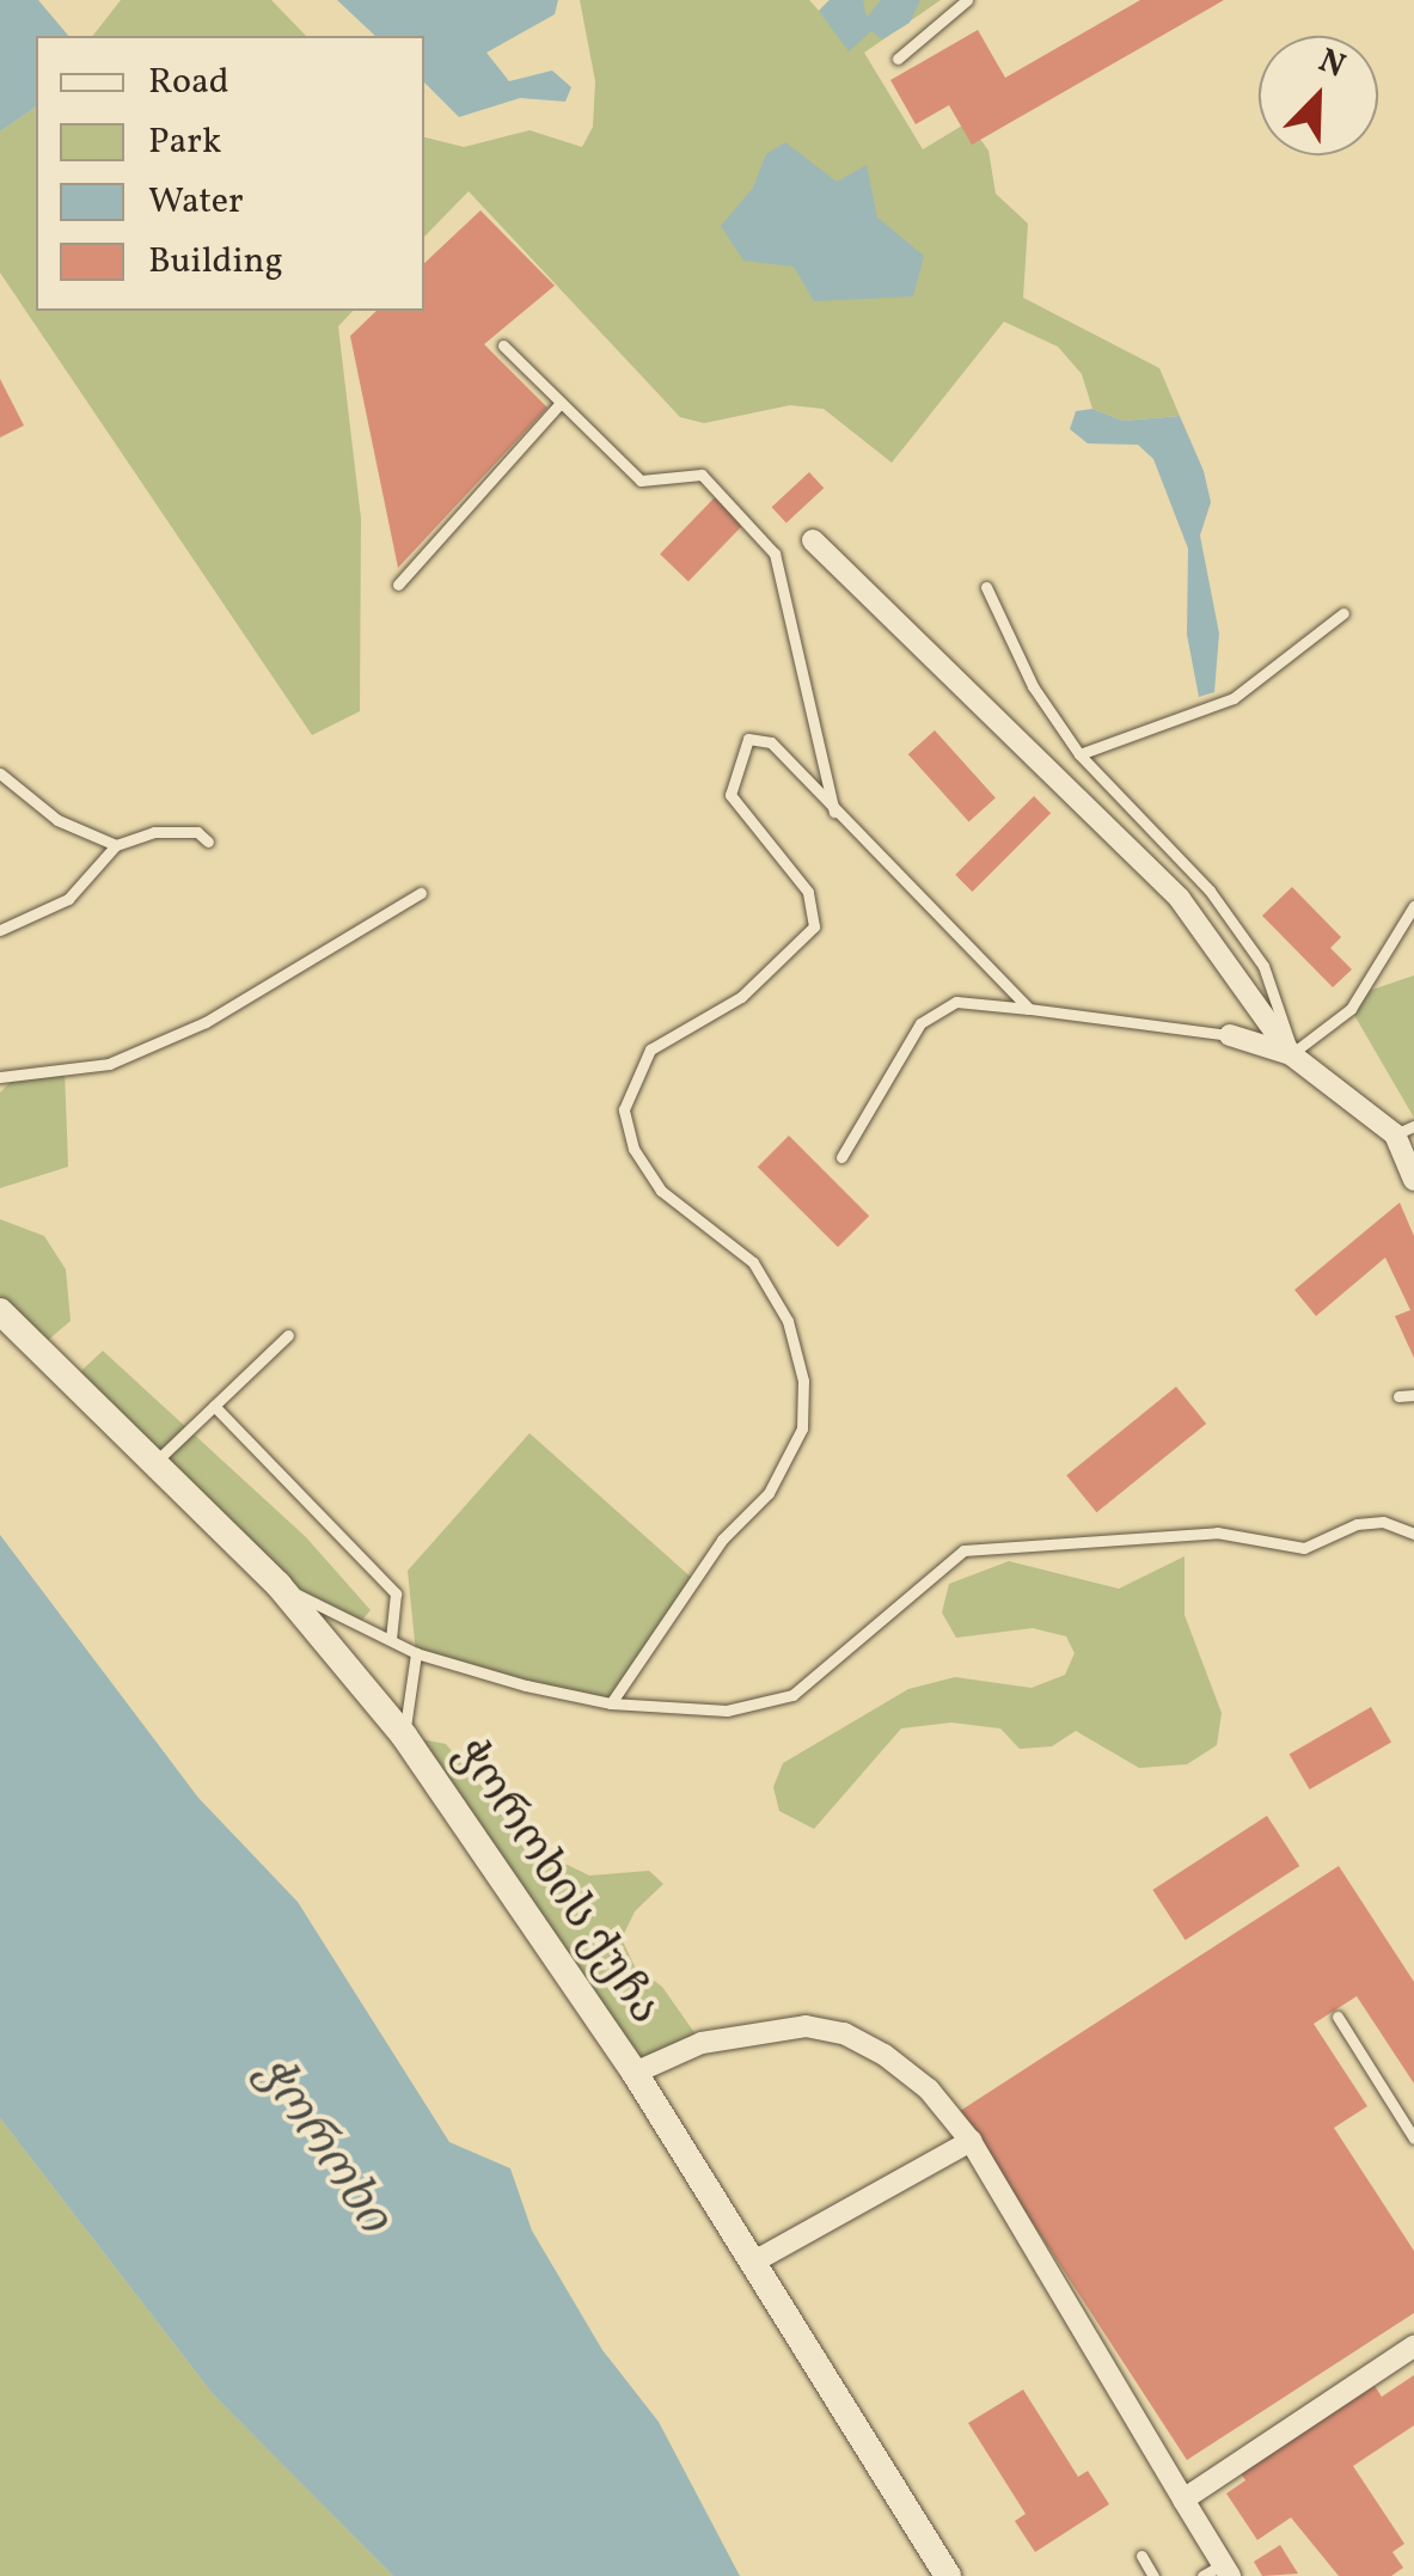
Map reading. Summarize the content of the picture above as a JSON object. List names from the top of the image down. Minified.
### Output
{"streets":{"street":["ჭოროხის ქუჩა"]},"water":["ჭოროხი"],"legend":["Road","Park","Water","Building"],"north":"top right"}
